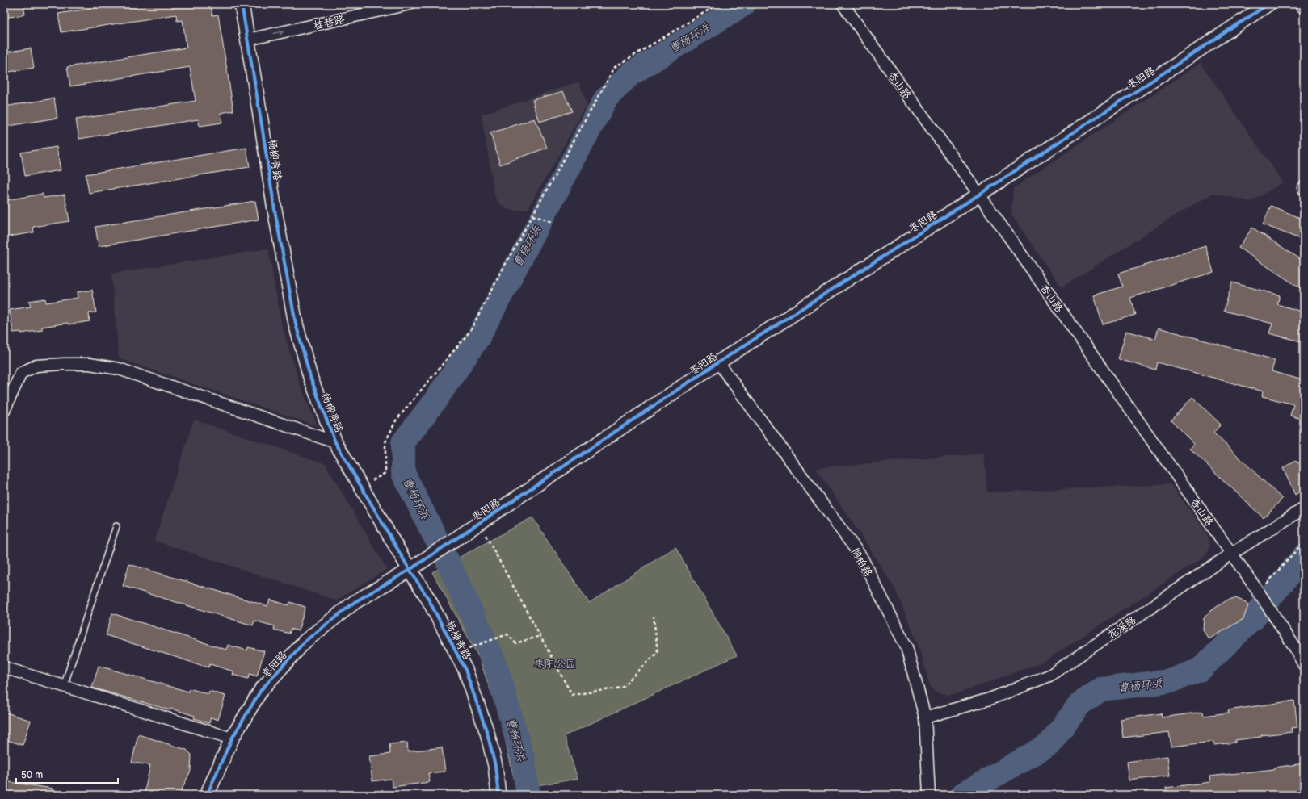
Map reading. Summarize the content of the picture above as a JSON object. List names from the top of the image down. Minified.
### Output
{"streets":{"street":["桂巷路","枣阳路","杏山路","杨柳青路","桐柏路","花溪路"]},"crossings":[["桂巷路","杨柳青路"],["枣阳路","杏山路"],["枣阳路","杨柳青路"],["枣阳路","桐柏路"],["杏山路","花溪路"],["桐柏路","花溪路"]],"one_way":["桂巷路"],"water":["曹杨环浜"],"parks":["枣阳公园"],"scale_bar":"50 m"}
